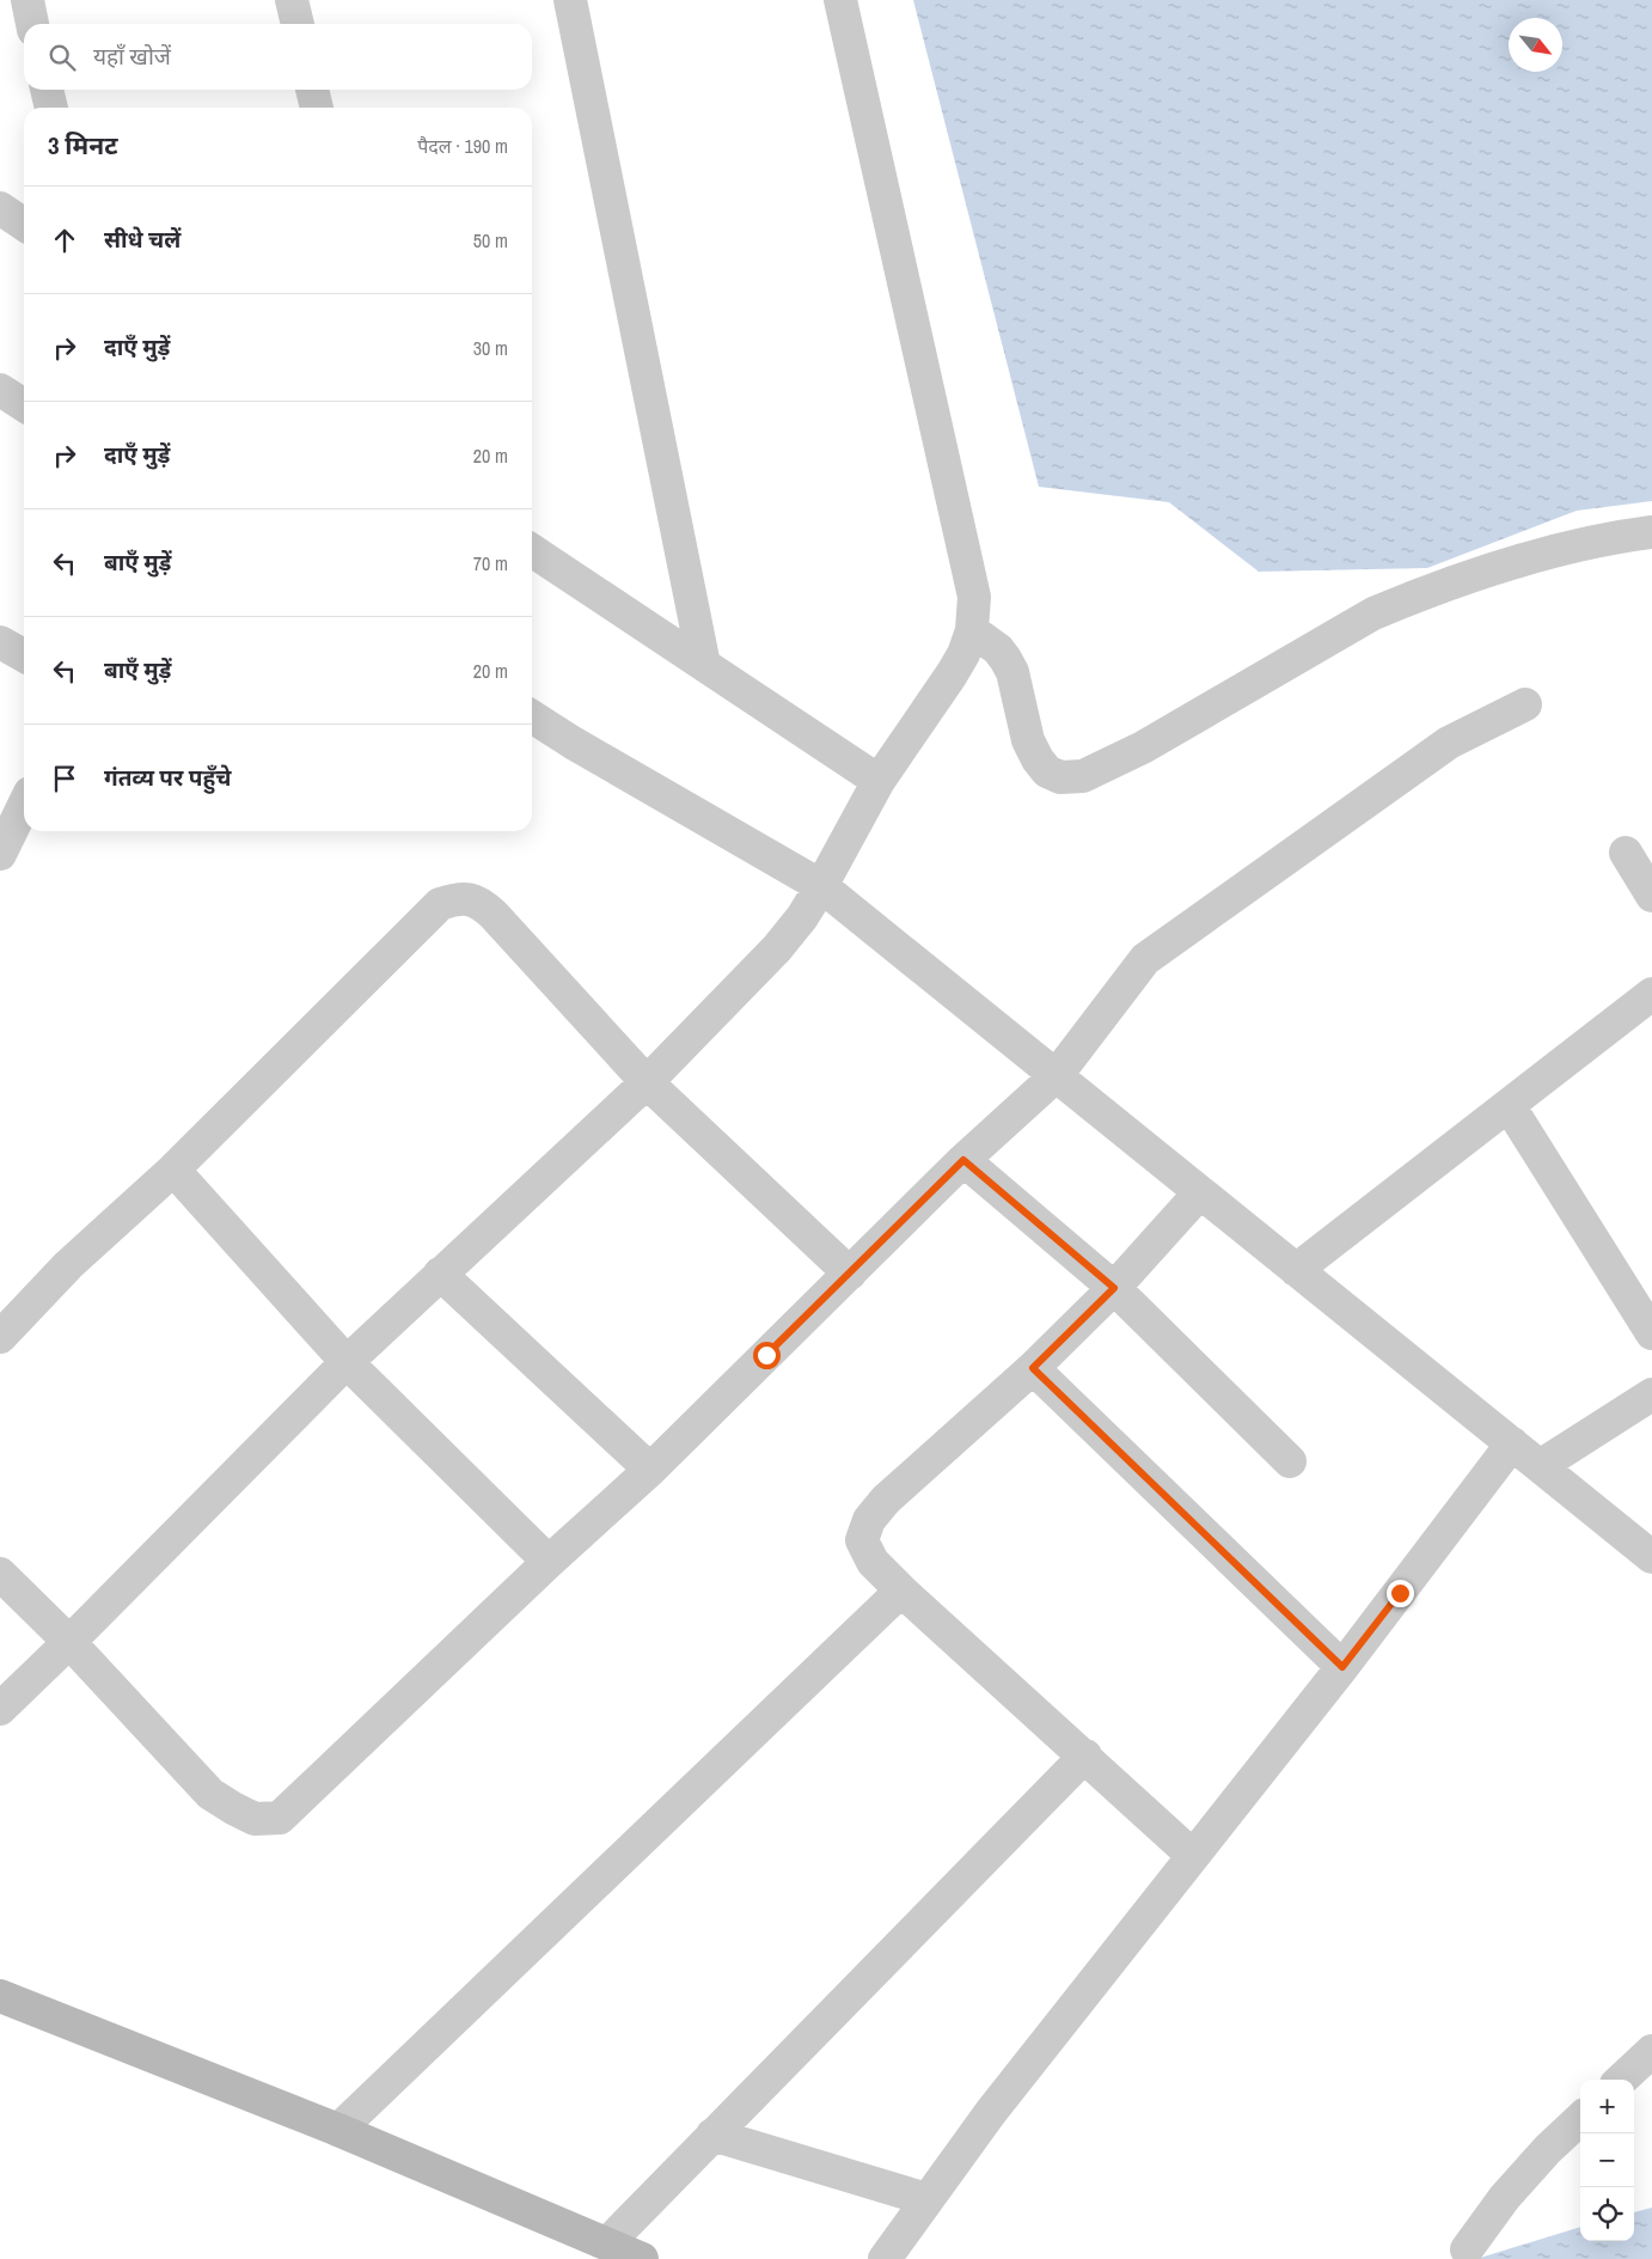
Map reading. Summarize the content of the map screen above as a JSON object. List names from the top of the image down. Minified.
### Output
{"north":"bottom right","page":{"search":"यहाँ खोजें","heading":["3 मिनट","पैदल · 190 m"],"list":[["सीधे चलें","50 m"],["दाएँ मुड़ें","30 m"],["दाएँ मुड़ें","20 m"],["बाएँ मुड़ें","70 m"],["बाएँ मुड़ें","20 m"],"गंतव्य पर पहुँचे"],"map_buttons":["+","−"]}}
